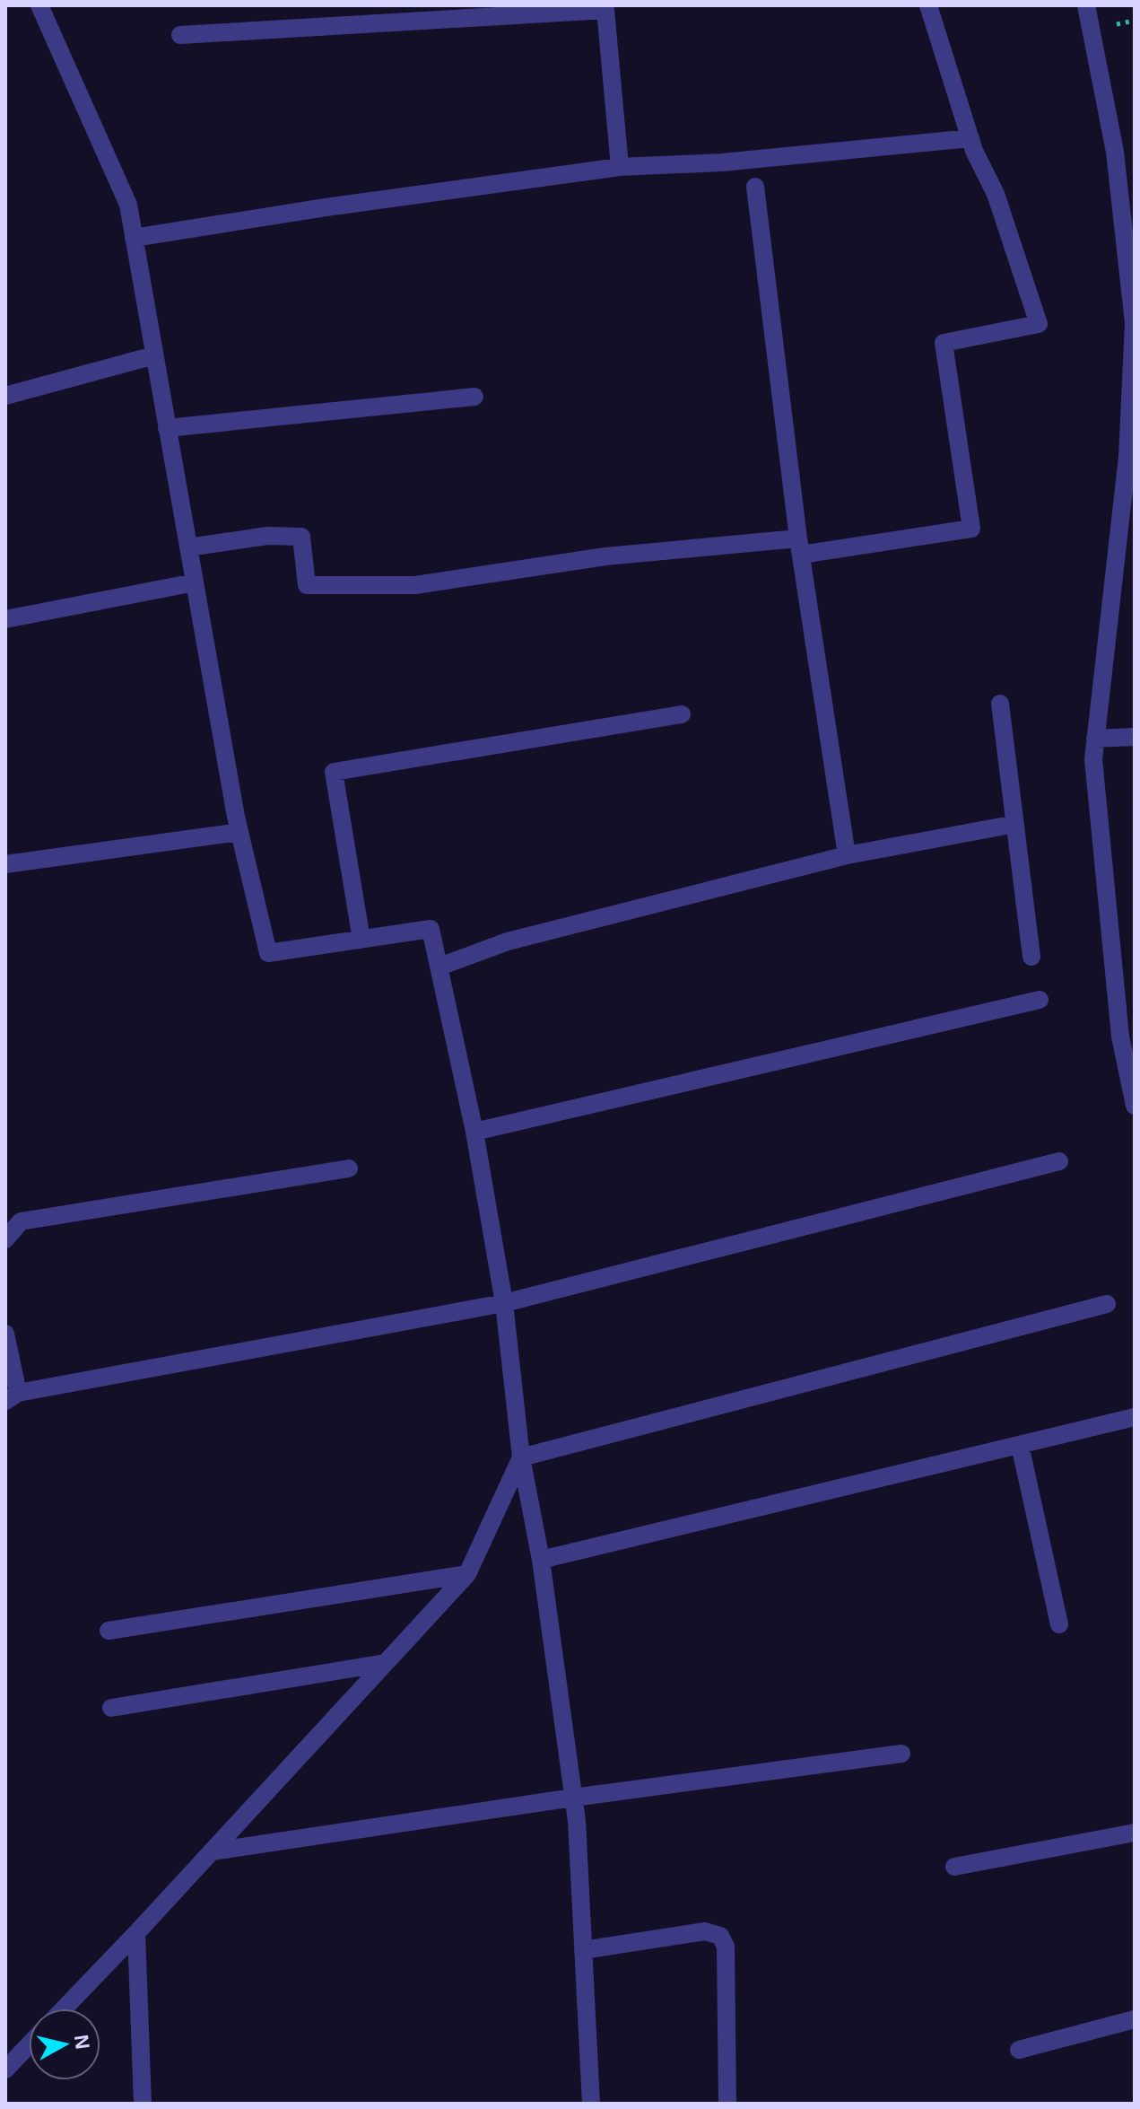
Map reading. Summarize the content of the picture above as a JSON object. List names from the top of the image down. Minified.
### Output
{"north":"right"}
